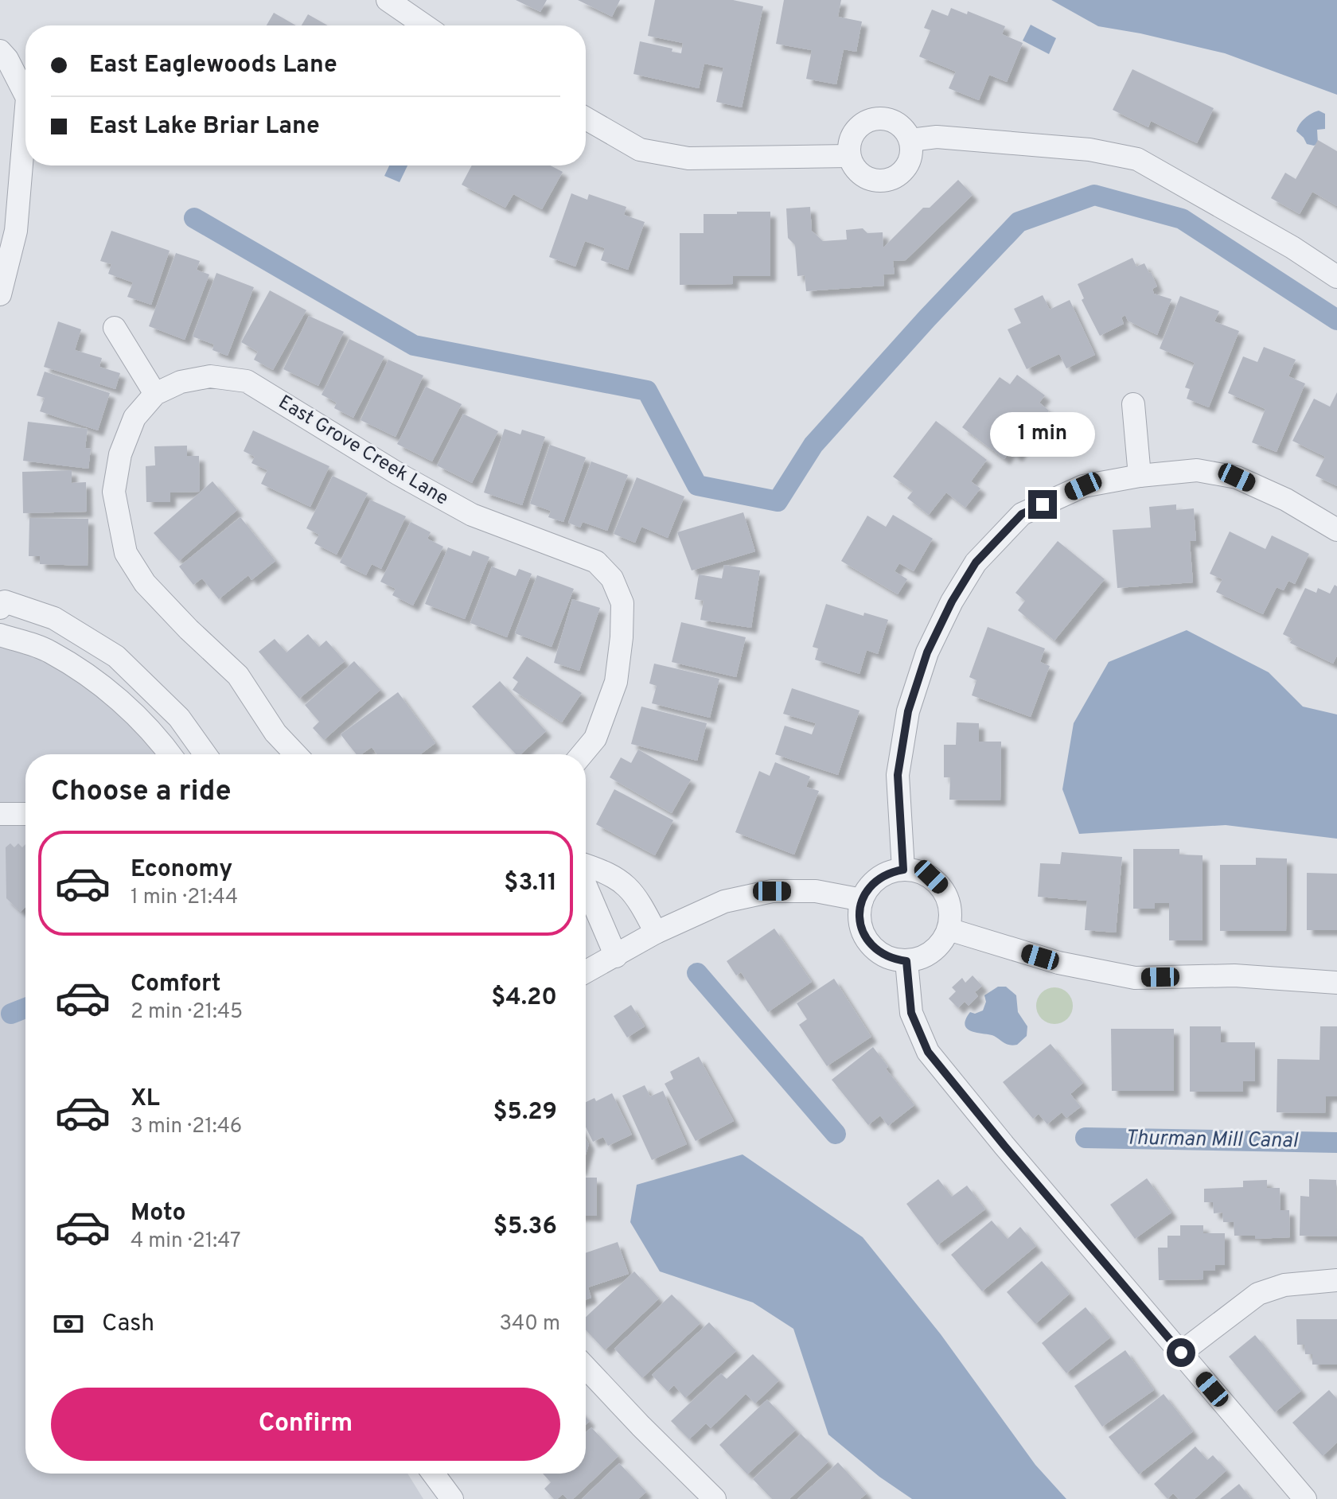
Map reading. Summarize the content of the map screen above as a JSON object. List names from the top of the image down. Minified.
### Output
{"streets":{"street":["East Grove Creek Lane"]},"water":["Thurman Mill Canal"],"page":{"banner":["East Eaglewoods Lane","East Lake Briar Lane"],"bubble":"1 min","heading":"Choose a ride","list":[{"name":"Economy","note":"1 min · 21:44","value":"$3.11"},{"name":"Comfort","note":"2 min · 21:45","value":"$4.20"},{"name":"XL","note":"3 min · 21:46","value":"$5.29"},{"name":"Moto","note":"4 min · 21:47","value":"$5.36"}],"pay":["Cash","340 m"],"buttons":"Confirm"}}
